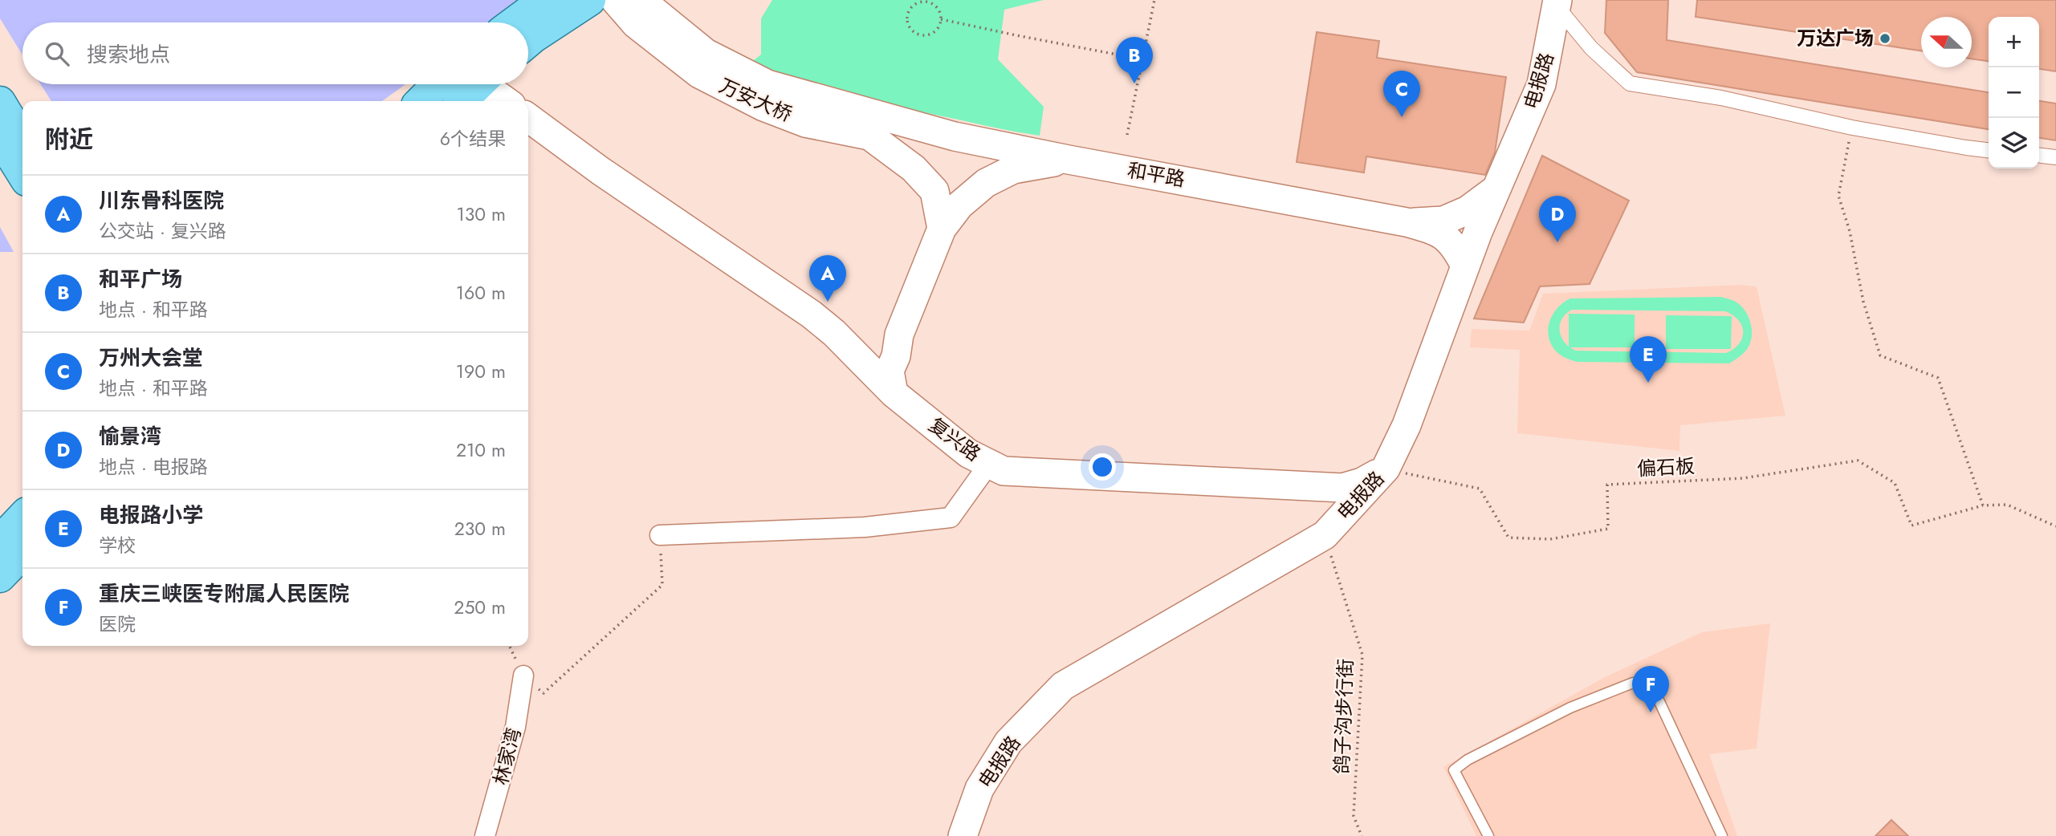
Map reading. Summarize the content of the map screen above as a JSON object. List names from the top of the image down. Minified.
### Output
{"streets":{"main road":["电报路","万安大桥","和平路","复兴路"],"street":["林家湾"],"path":["偏石板","鸽子沟步行街"]},"crossings":[["电报路","和平路"],["电报路","复兴路"],["电报路","偏石板"],["电报路","鸽子沟步行街"],["万安大桥","和平路"],["复兴路","偏石板"]],"places":["万达广场"],"north":"left","page":{"map_buttons":["+","−"],"search":"搜索地点","pins":["B","C","D","A","E","F"],"heading":["附近","6个结果"],"list":[{"mark":"A","name":"川东骨科医院","note":"公交站 · 复兴路","value":"130 m"},{"mark":"B","name":"和平广场","note":"地点 · 和平路","value":"160 m"},{"mark":"C","name":"万州大会堂","note":"地点 · 和平路","value":"190 m"},{"mark":"D","name":"愉景湾","note":"地点 · 电报路","value":"210 m"},{"mark":"E","name":"电报路小学","note":"学校","value":"230 m"},{"mark":"F","name":"重庆三峡医专附属人民医院","note":"医院","value":"250 m"}]}}
